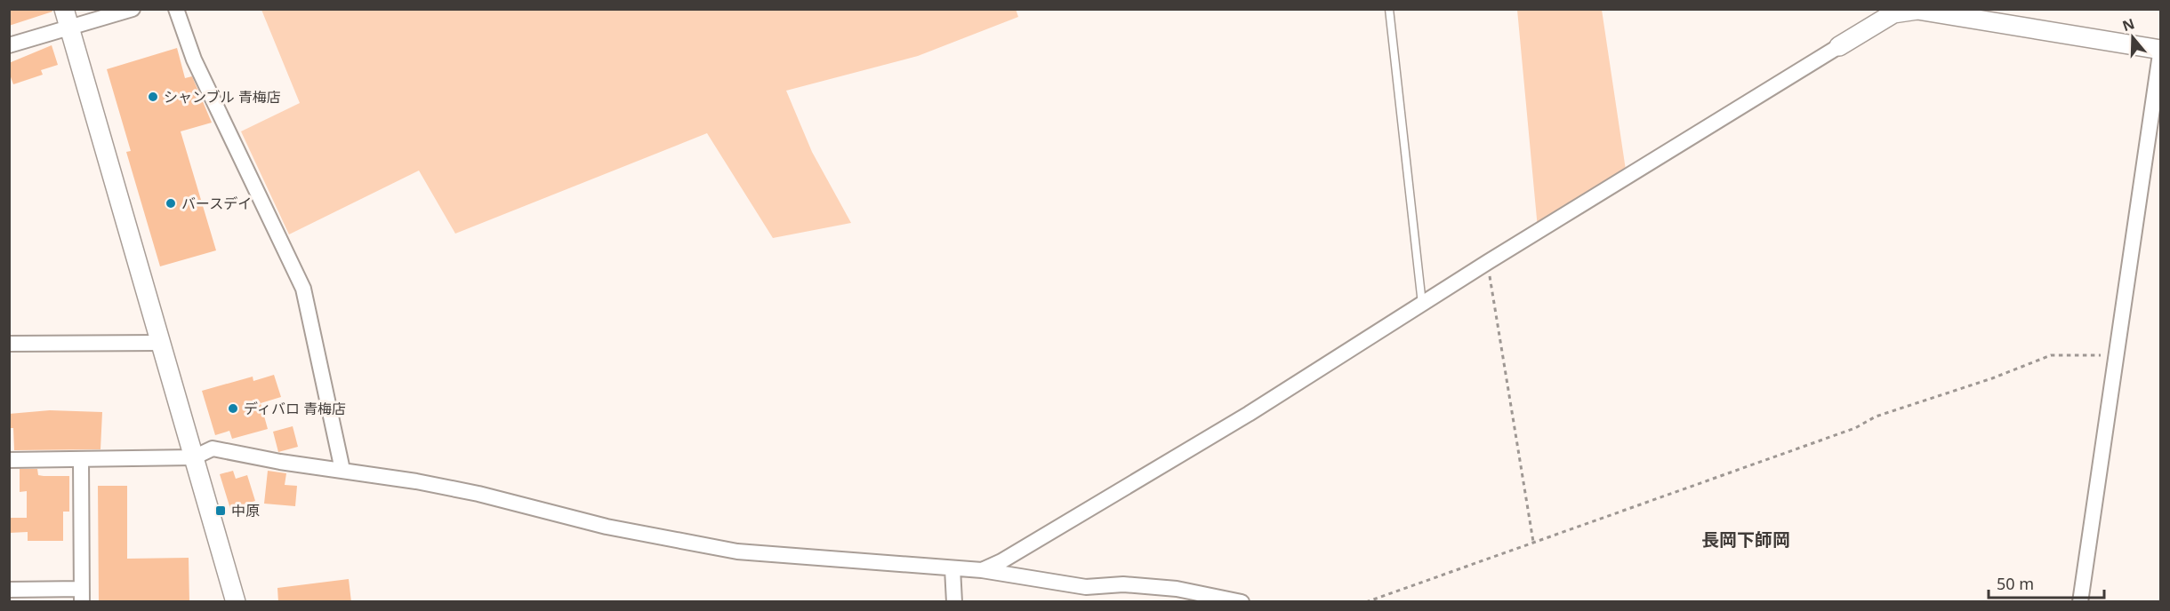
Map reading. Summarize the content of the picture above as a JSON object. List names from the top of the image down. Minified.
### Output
{"districts":["長岡下師岡"],"places":{"other":["シャンブル 青梅店","バースデイ","ディバロ 青梅店"],"transit":["中原"]},"scale_bar":"50 m","north":"top"}
